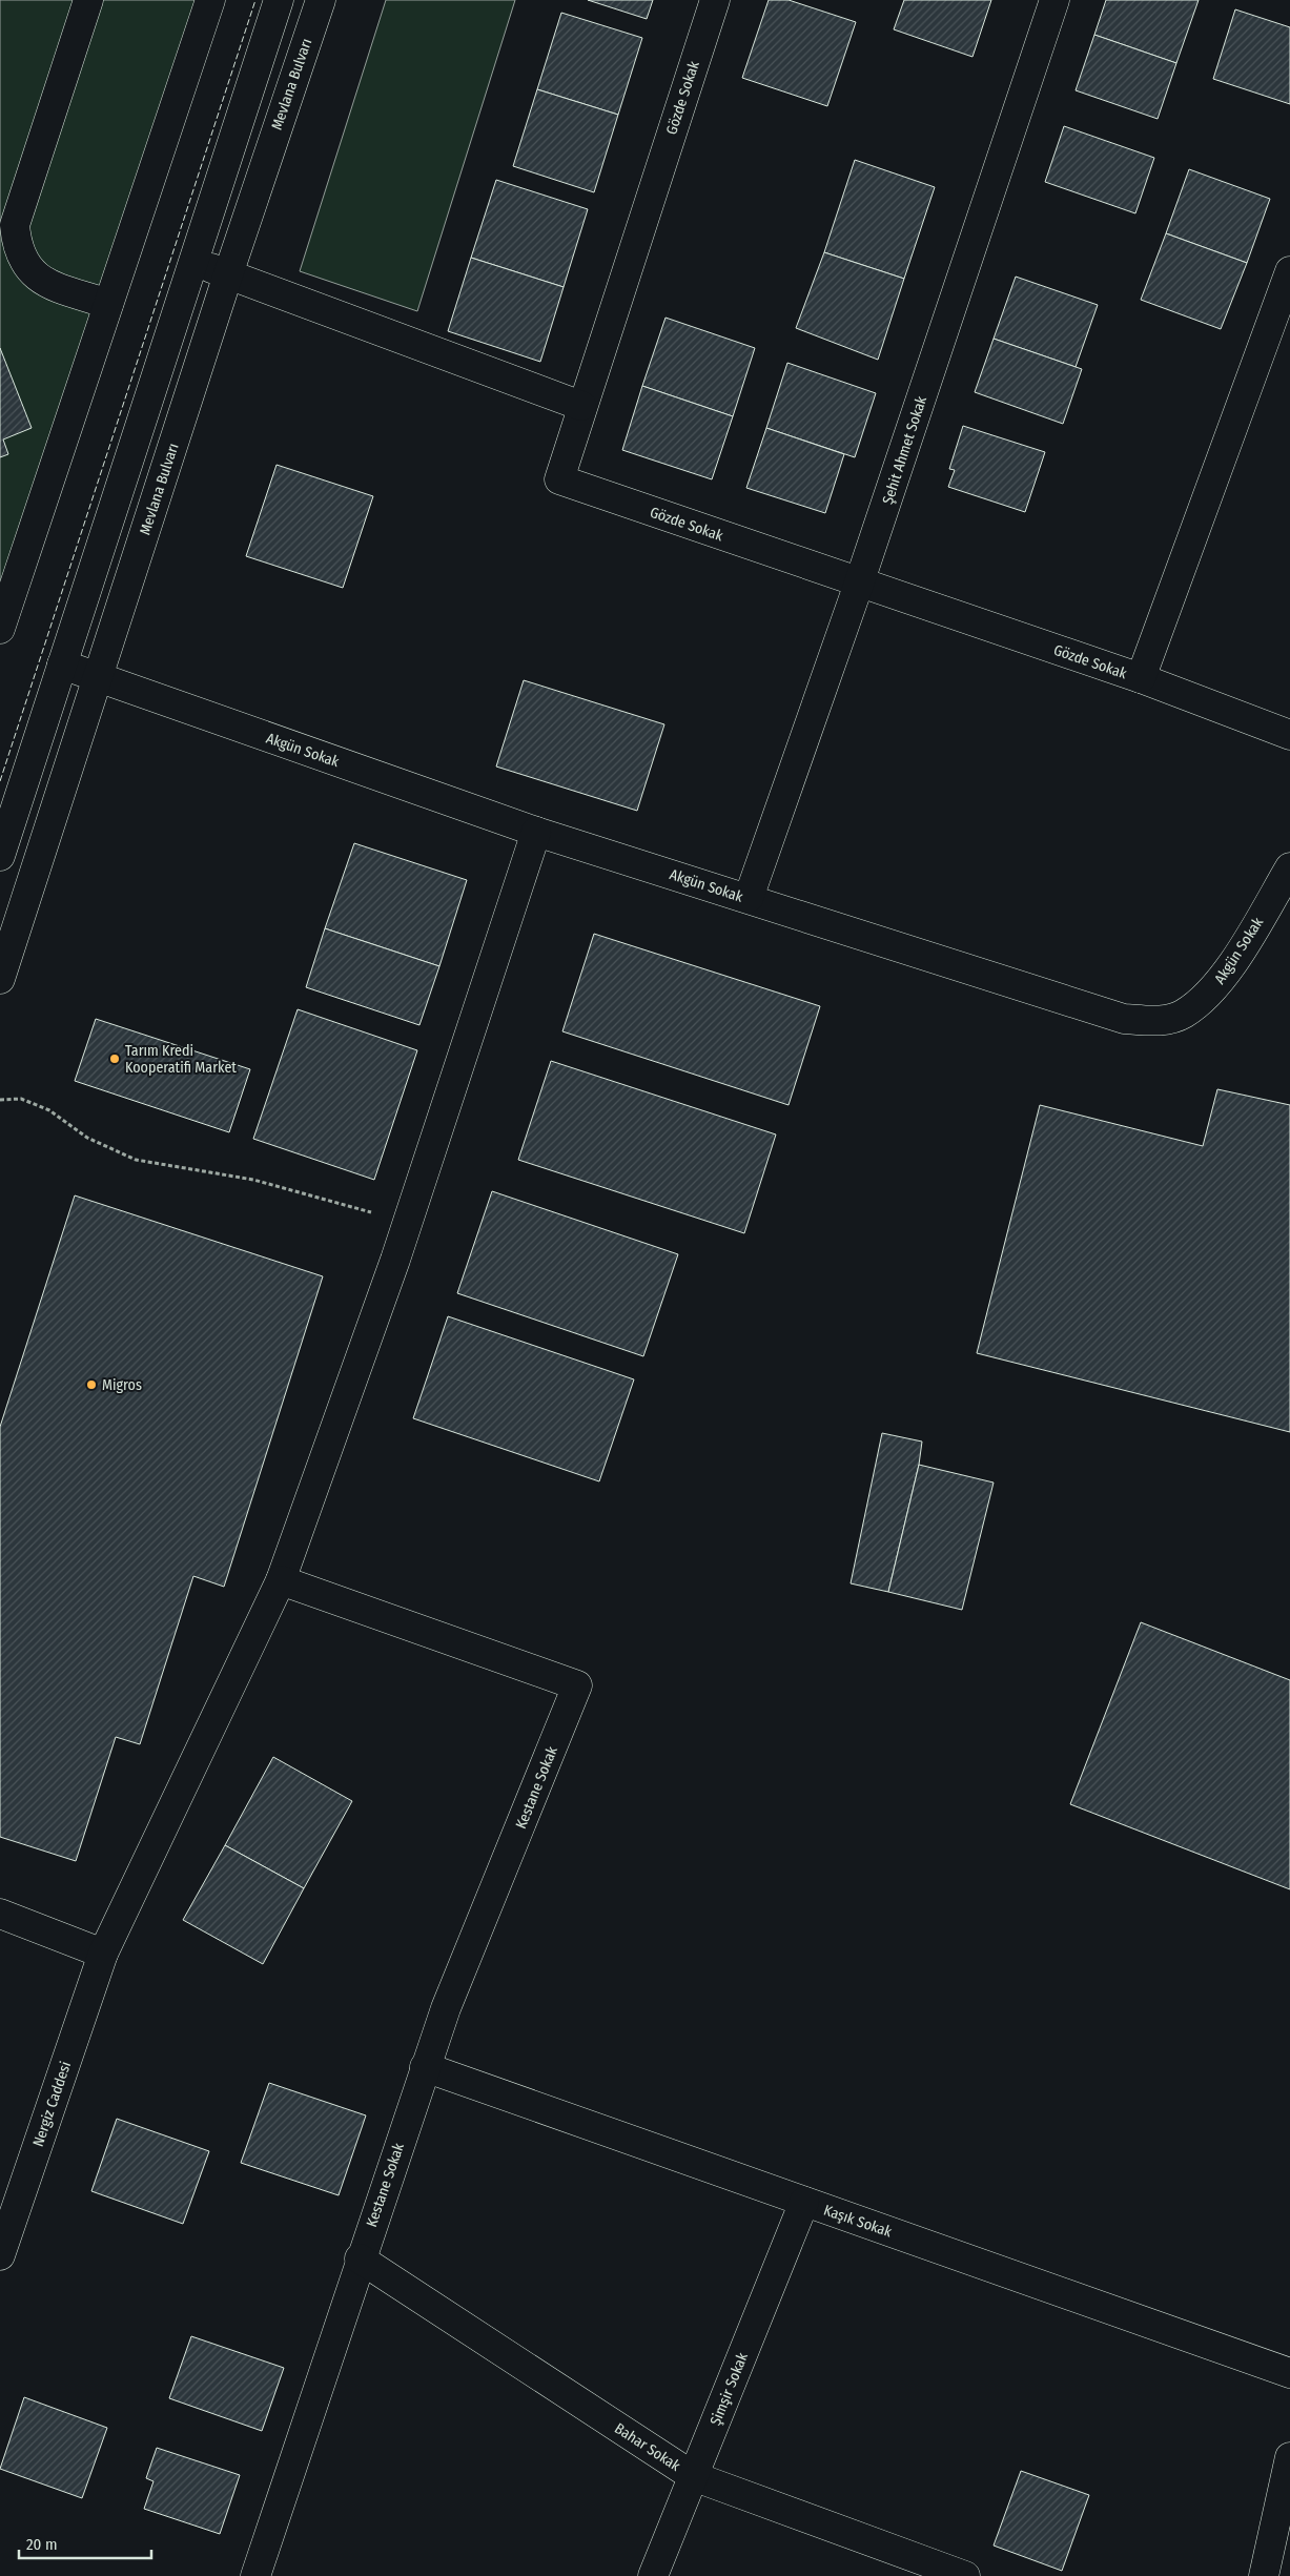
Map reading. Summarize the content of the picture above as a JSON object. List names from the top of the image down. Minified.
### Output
{"streets":{"street":["Mevlana Bulvarı","Gözde Sokak","Şehit Ahmet Sokak","Akgün Sokak","Kestane Sokak","Nergiz Caddesi","Kaşık Sokak","Şimşir Sokak","Bahar Sokak"]},"crossings":[["Mevlana Bulvarı","Akgün Sokak"],["Gözde Sokak","Şehit Ahmet Sokak"],["Şehit Ahmet Sokak","Akgün Sokak"],["Kestane Sokak","Kaşık Sokak"],["Kestane Sokak","Bahar Sokak"],["Kaşık Sokak","Şimşir Sokak"],["Şimşir Sokak","Bahar Sokak"]],"places":["Tarım Kredi Kooperatifi Market","Migros"],"scale_bar":"20 m"}
